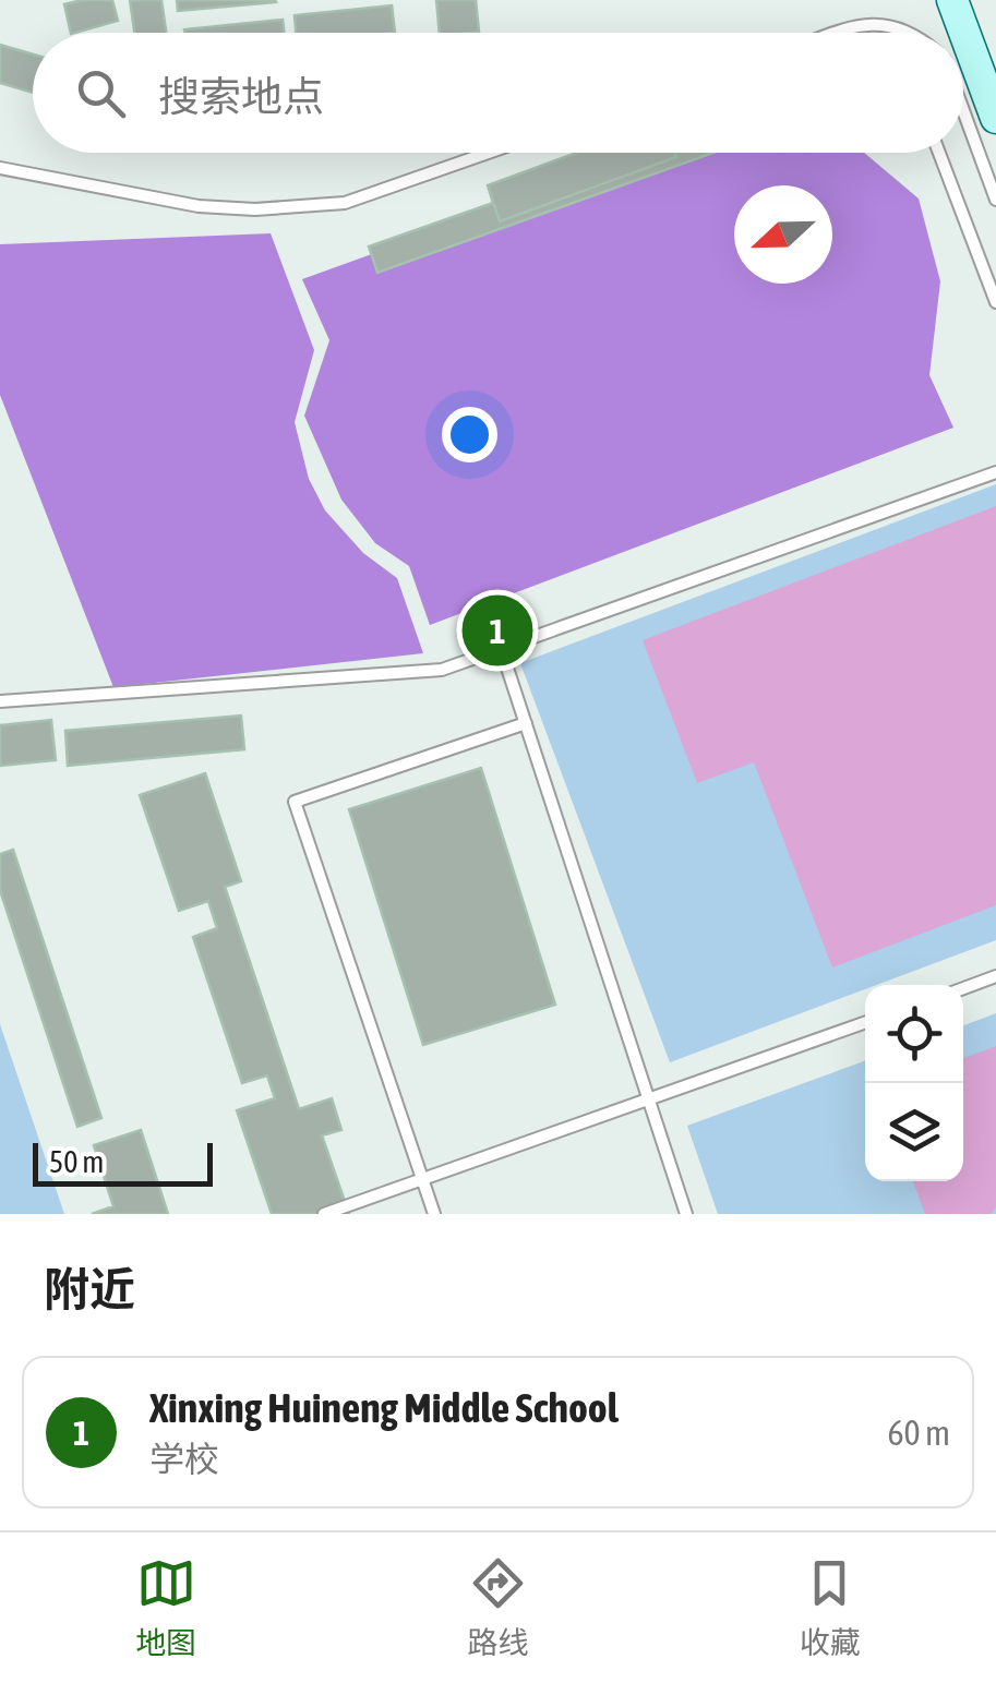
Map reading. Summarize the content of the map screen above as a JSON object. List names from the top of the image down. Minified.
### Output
{"scale_bar":"50 m","north":"left","page":{"search":"搜索地点","pins":"1","scale":"50 m","heading":"附近","list":[{"mark":"1","name":"Xinxing Huineng Middle School","note":"学校","value":"60 m"}],"nav":["地图","路线","收藏"]}}
